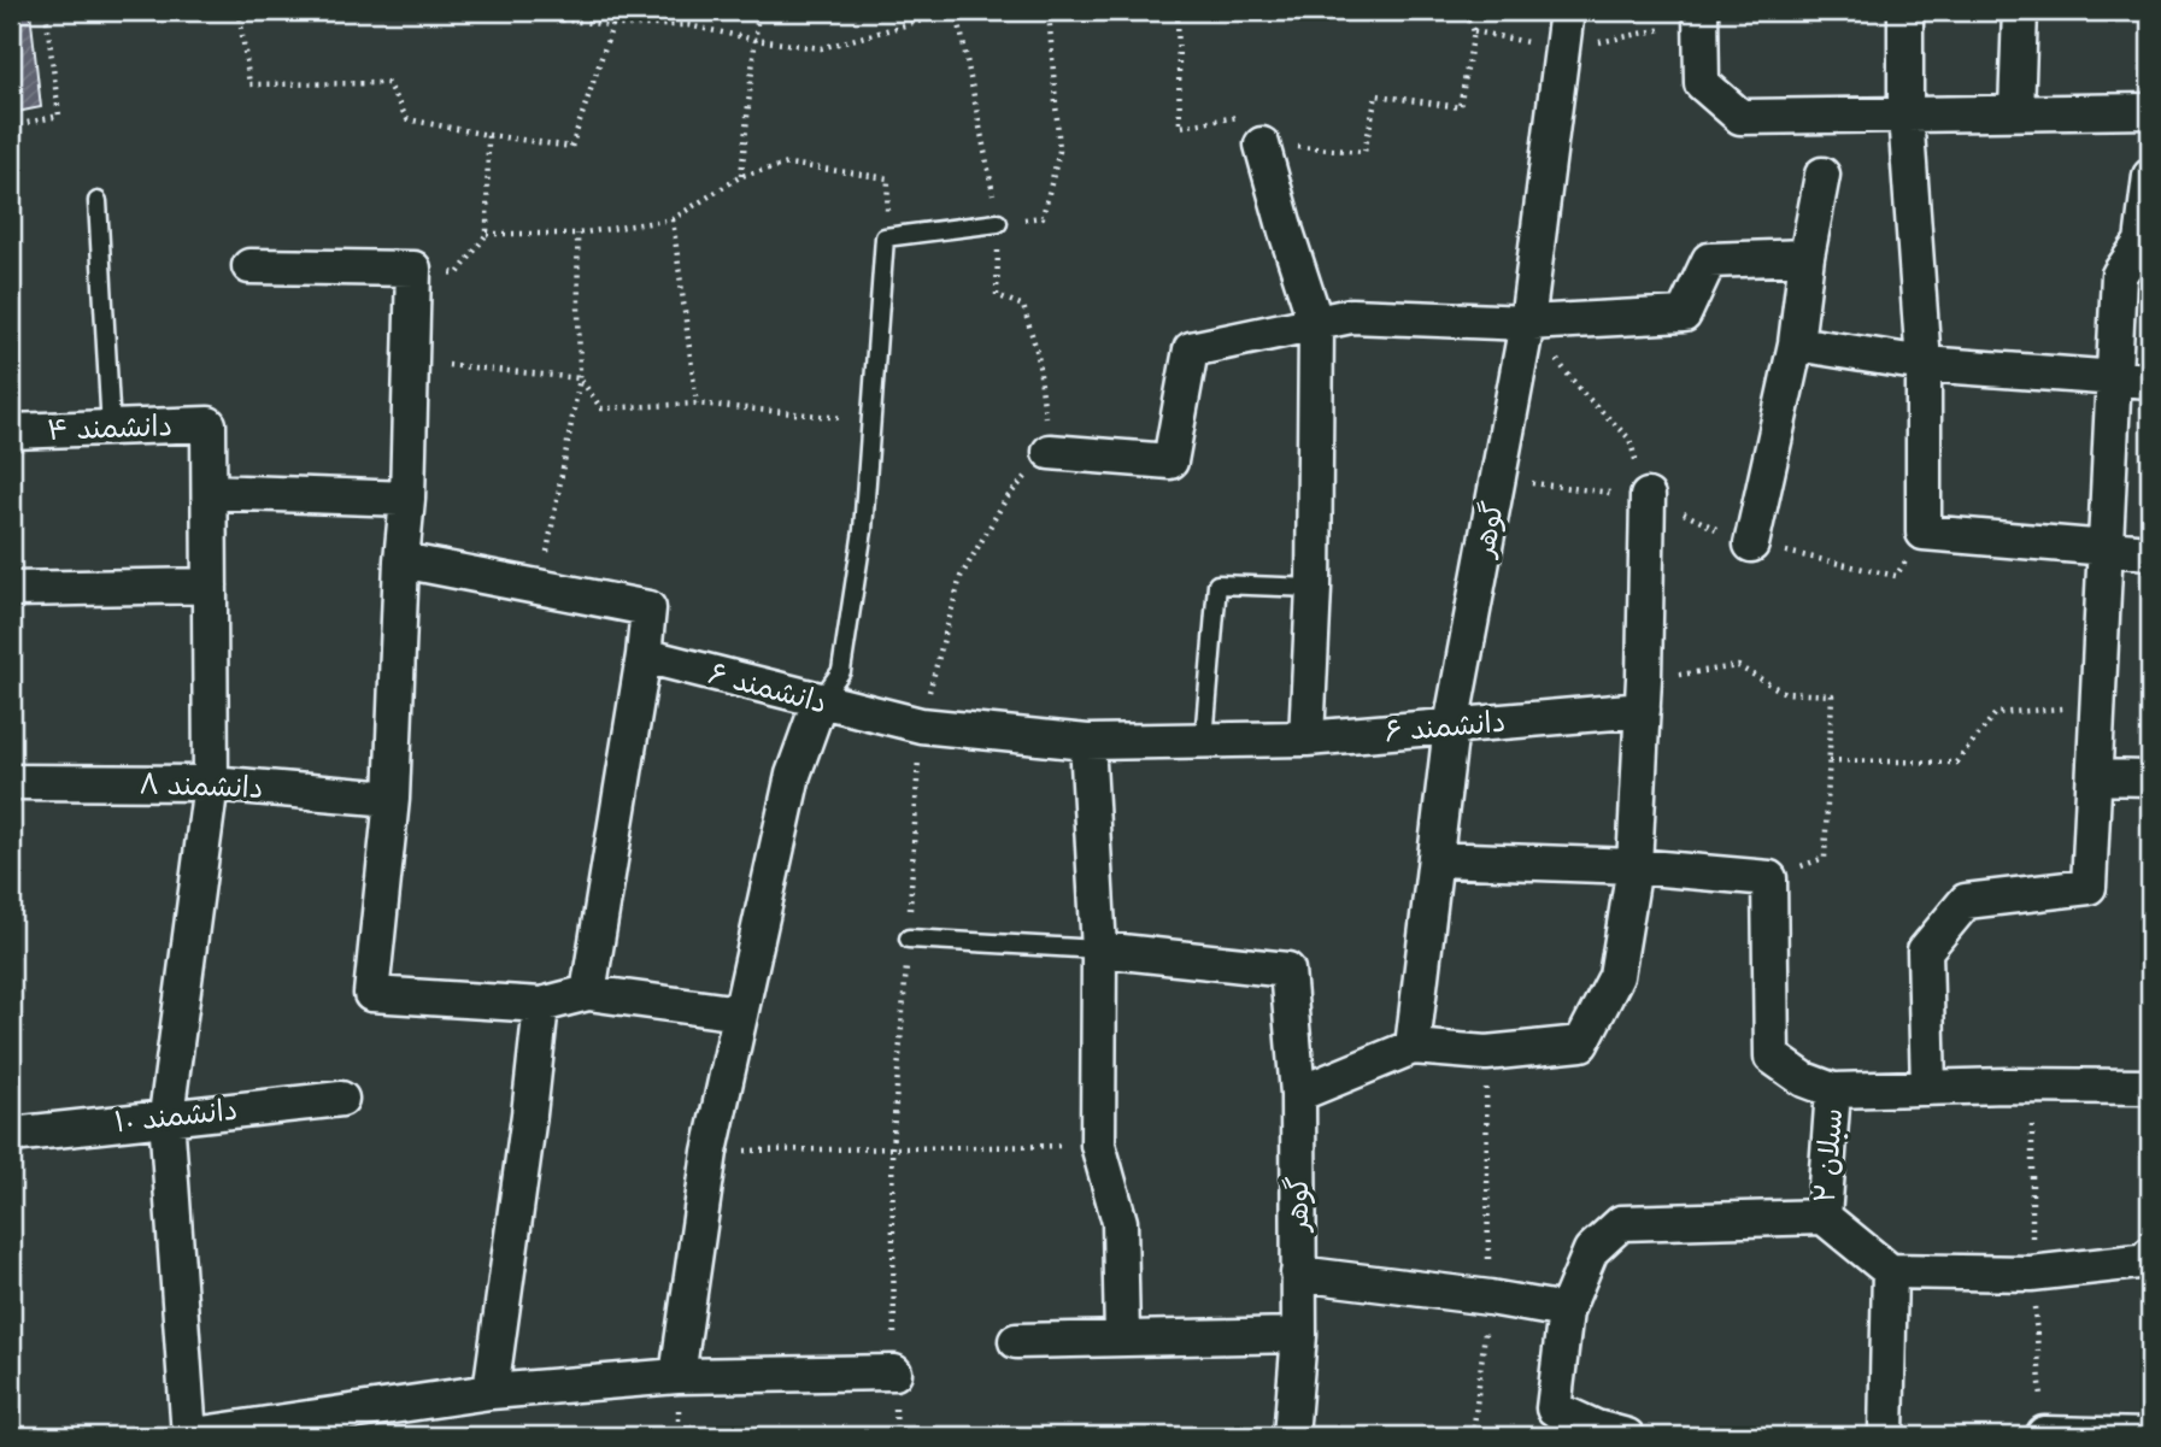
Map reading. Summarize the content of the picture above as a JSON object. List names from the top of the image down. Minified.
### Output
{"streets":{"street":["دانشمند ۴","گوهر","دانشمند ۶","دانشمند ۸","دانشمند ۱۰","سبلان ۲"]},"crossings":[["گوهر","دانشمند ۶"]]}
